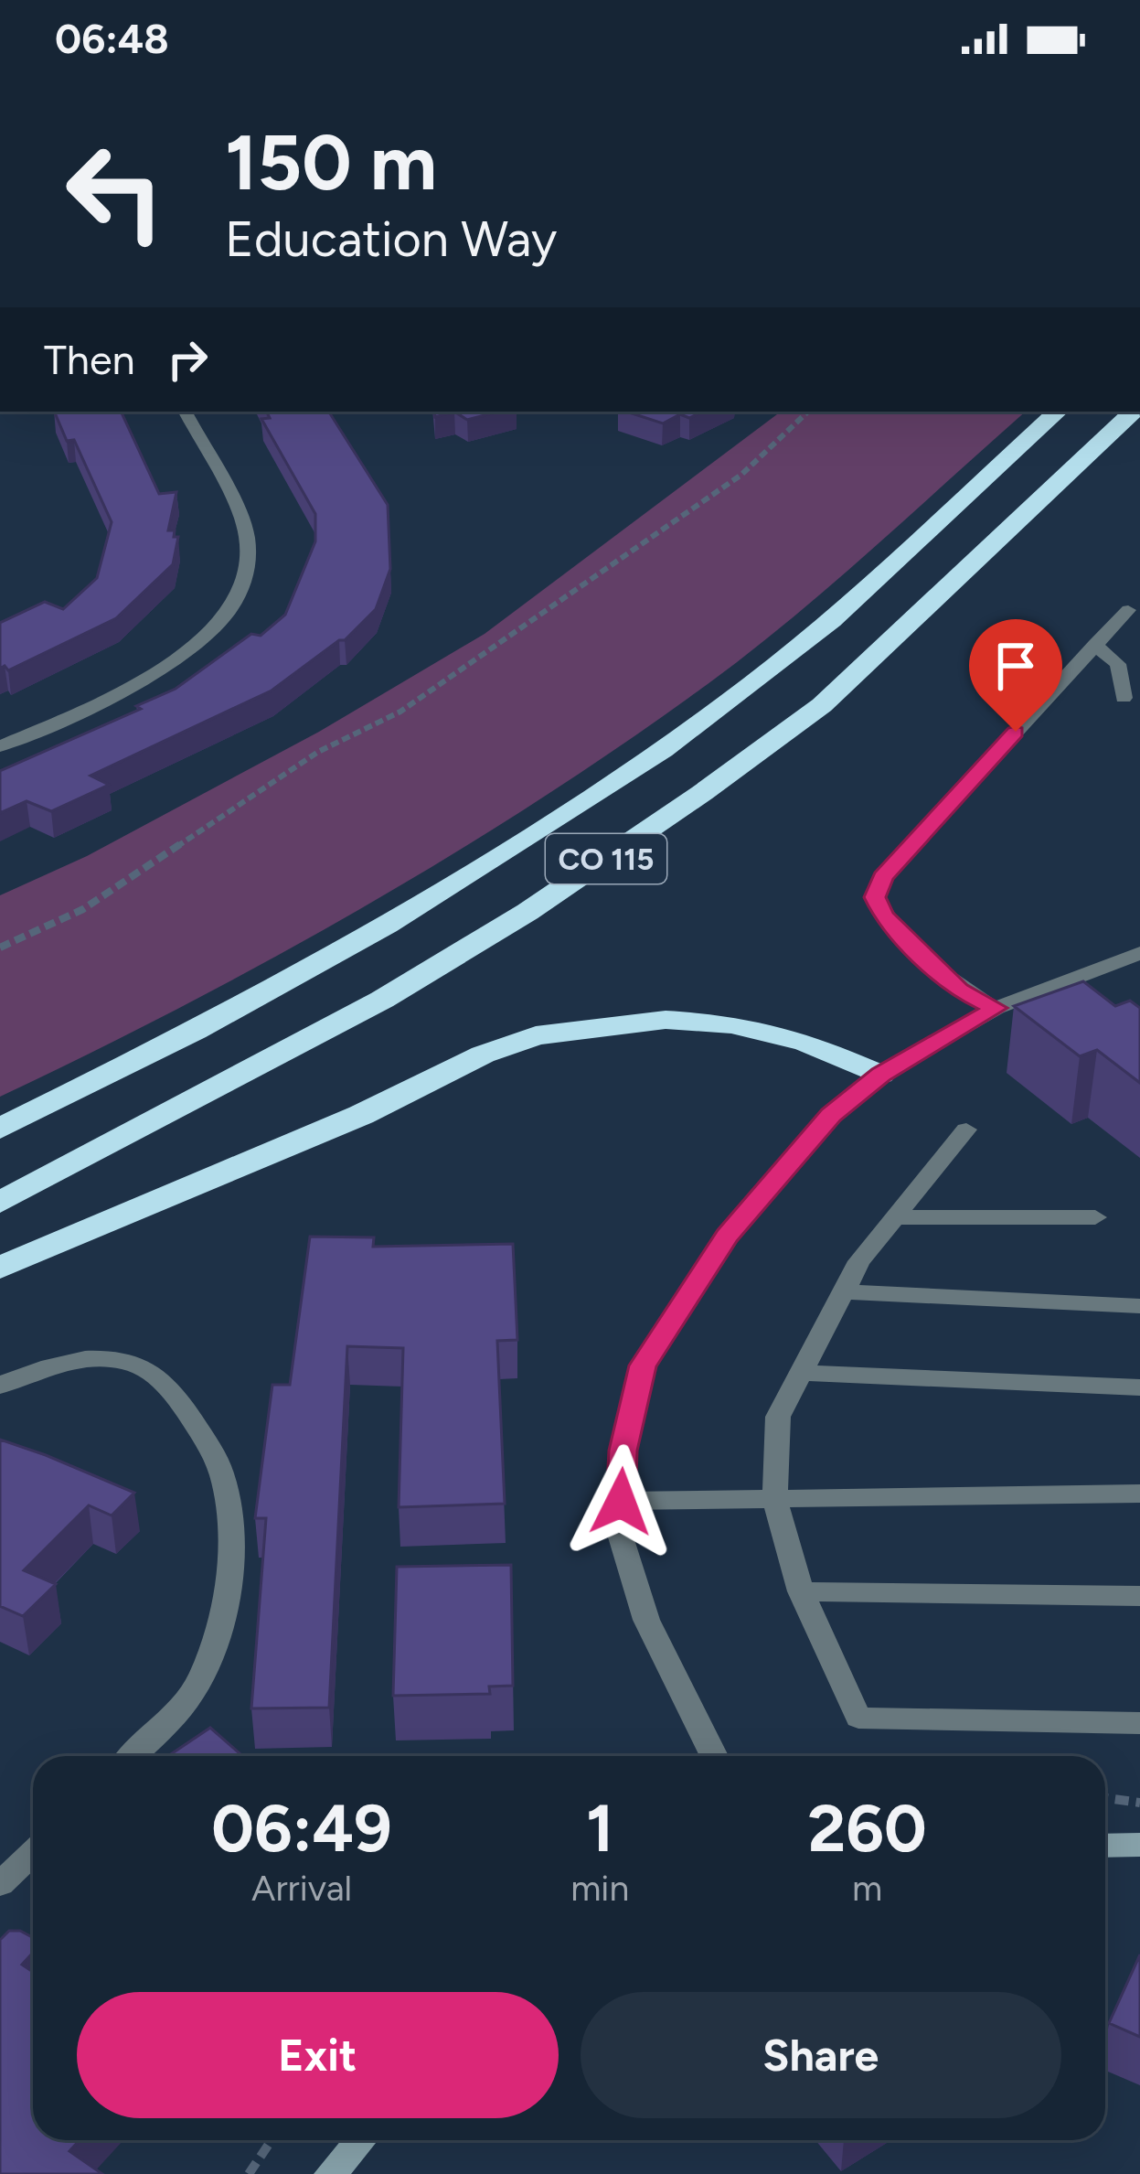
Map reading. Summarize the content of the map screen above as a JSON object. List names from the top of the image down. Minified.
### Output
{"streets":{"highway":["CO 115"]},"page":{"status":"06:48","turn":["150 m","Education Way"],"then":"Then","eta":["06:49","Arrival","1","min","260","m"],"buttons":["Exit","Share"]}}
